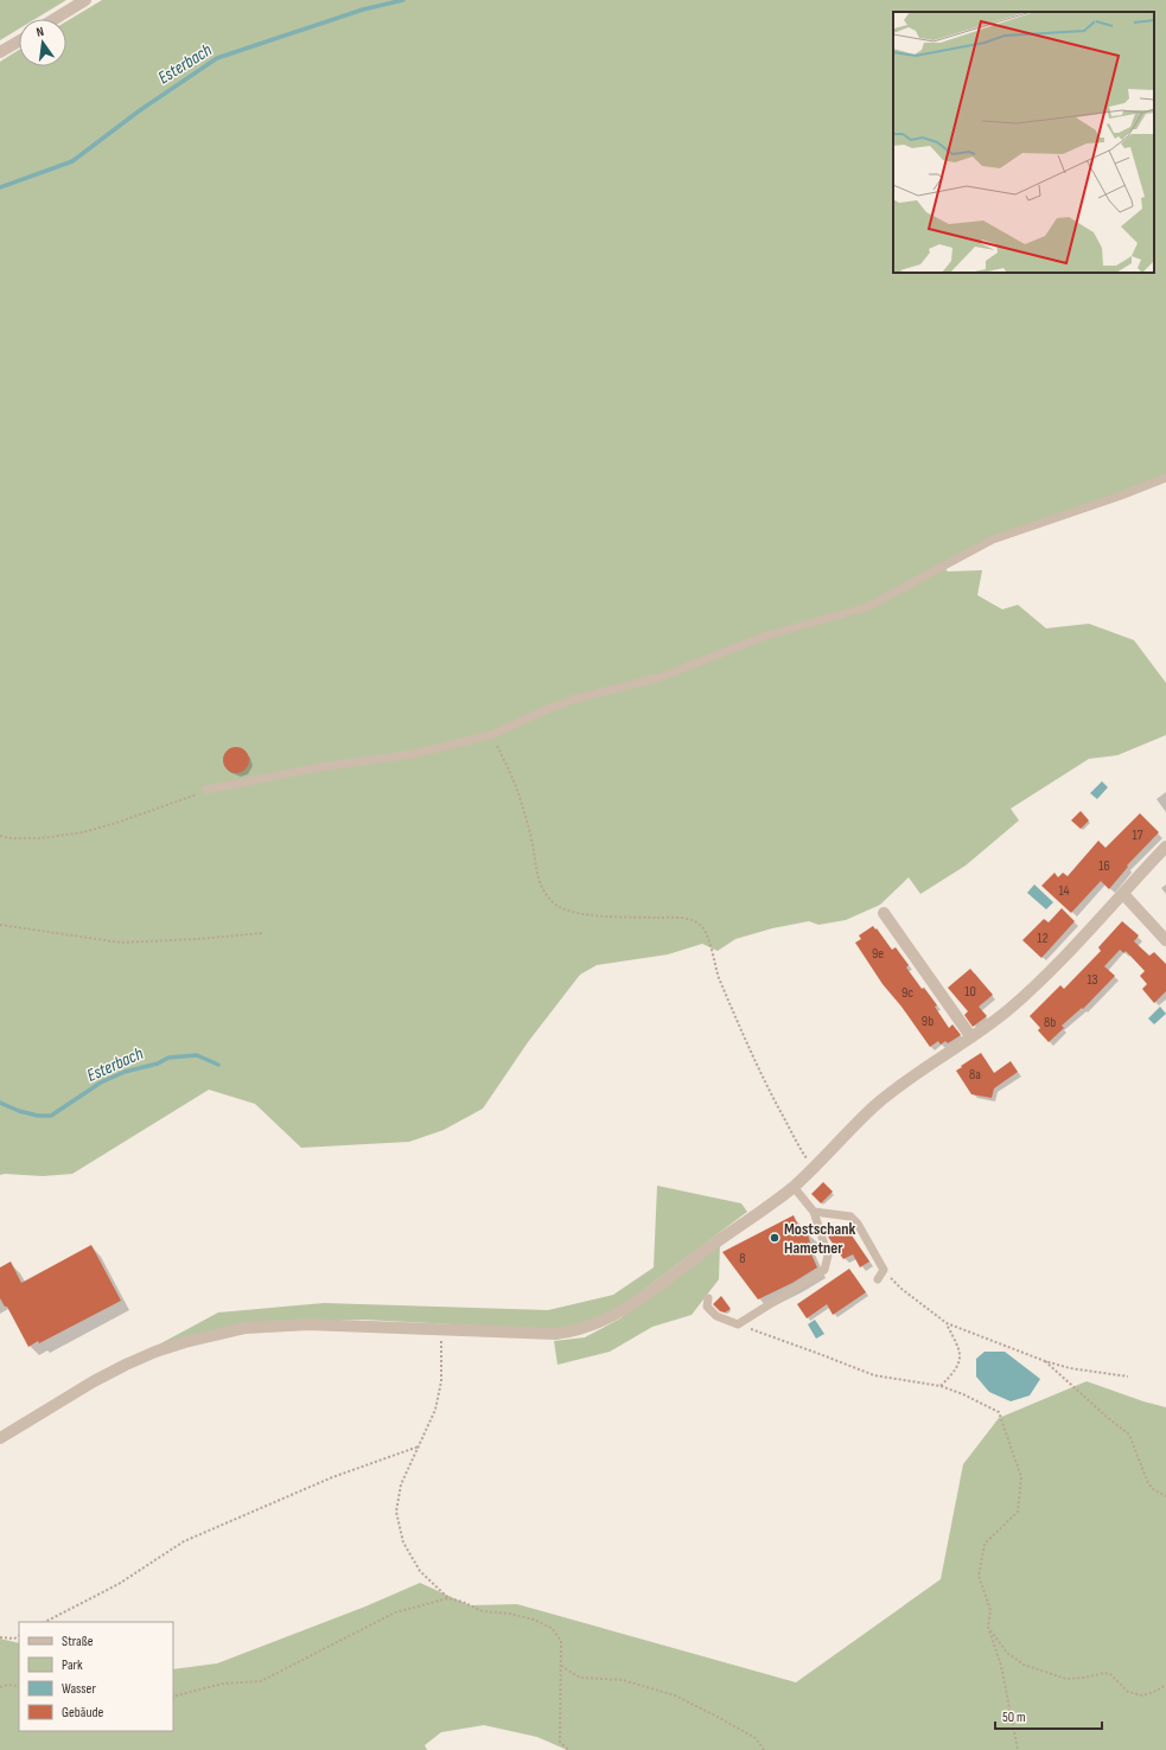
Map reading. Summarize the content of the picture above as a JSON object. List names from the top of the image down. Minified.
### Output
{"water":["Esterbach"],"places":["Mostschank Hametner"],"house_numbers":["17","16","14","12","9e","13","10","9c","9b","8b","8a","8"],"legend":["Straße","Park","Wasser","Gebäude"],"scale_bar":"50 m","north":"top"}
